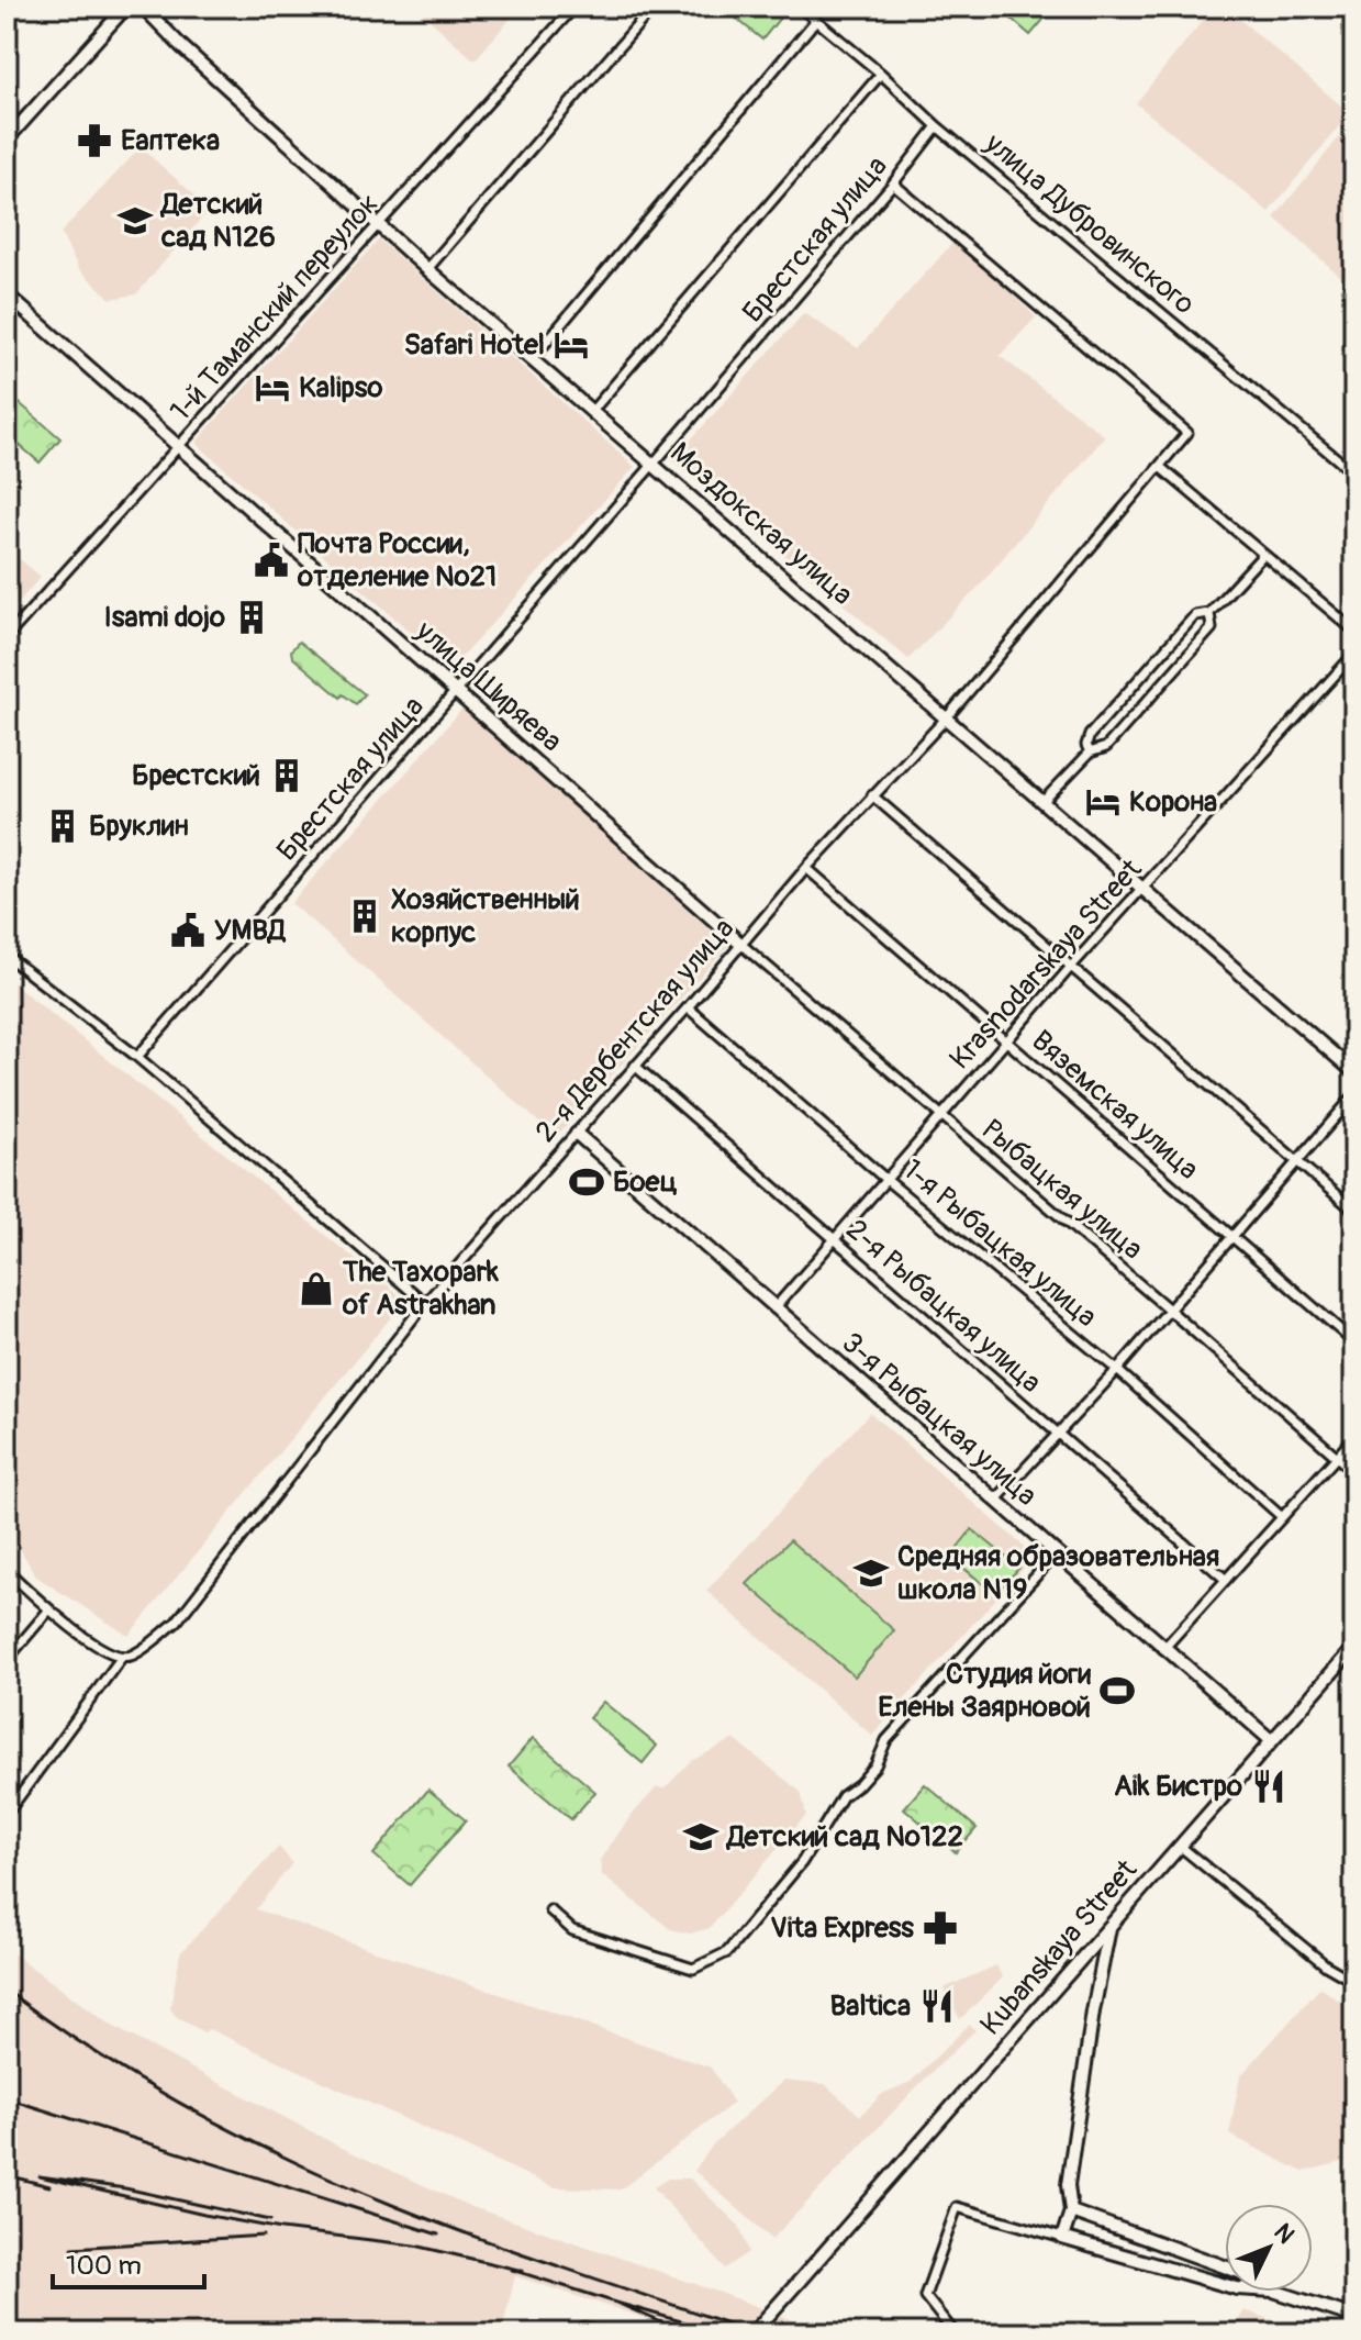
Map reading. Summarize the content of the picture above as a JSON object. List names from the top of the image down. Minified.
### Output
{"streets":{"main road":["Моздокская улица","улица Ширяева","3-я Рыбацкая улица","Kubanskaya Street"],"street":["улица Дубровинского","Брестская улица","1-й Таманский переулок","Krasnodarskaya Street","2-я Дербентская улица","Вяземская улица","Рыбацкая улица","1-я Рыбацкая улица","2-я Рыбацкая улица"]},"crossings":[["улица Дубровинского","Брестская улица"],["Брестская улица","Моздокская улица"],["Брестская улица","улица Ширяева"],["Брестская улица","2-я Дербентская улица"],["1-й Таманский переулок","Моздокская улица"],["1-й Таманский переулок","улица Ширяева"],["Моздокская улица","Krasnodarskaya Street"],["Моздокская улица","2-я Дербентская улица"],["улица Ширяева","2-я Дербентская улица"],["улица Ширяева","Рыбацкая улица"],["Krasnodarskaya Street","Вяземская улица"],["Krasnodarskaya Street","Рыбацкая улица"],["Krasnodarskaya Street","1-я Рыбацкая улица"],["Krasnodarskaya Street","2-я Рыбацкая улица"],["Krasnodarskaya Street","3-я Рыбацкая улица"],["2-я Дербентская улица","Вяземская улица"],["2-я Дербентская улица","Рыбацкая улица"],["2-я Дербентская улица","1-я Рыбацкая улица"],["2-я Дербентская улица","2-я Рыбацкая улица"],["2-я Дербентская улица","3-я Рыбацкая улица"],["3-я Рыбацкая улица","Kubanskaya Street"]],"places":{"pharmacy":["Еаптека","Vita Express"],"school or university":["Детский сад N126","Средняя образовательная школа N19","Детский сад №122"],"hotel":["Safari Hotel","Kalipso","Корона"],"public building":["Почта России, отделение №21","УМВД"],"building":["Isami dojo","Брестский","Бруклин","Хозяйственный корпус"],"sports":["Боец","Студия йоги Елены Заярновой"],"shop":["The Taxopark of Astrakhan"],"restaurant":["Aik Бистро","Baltica"]},"scale_bar":"100 m","north":"top right"}
